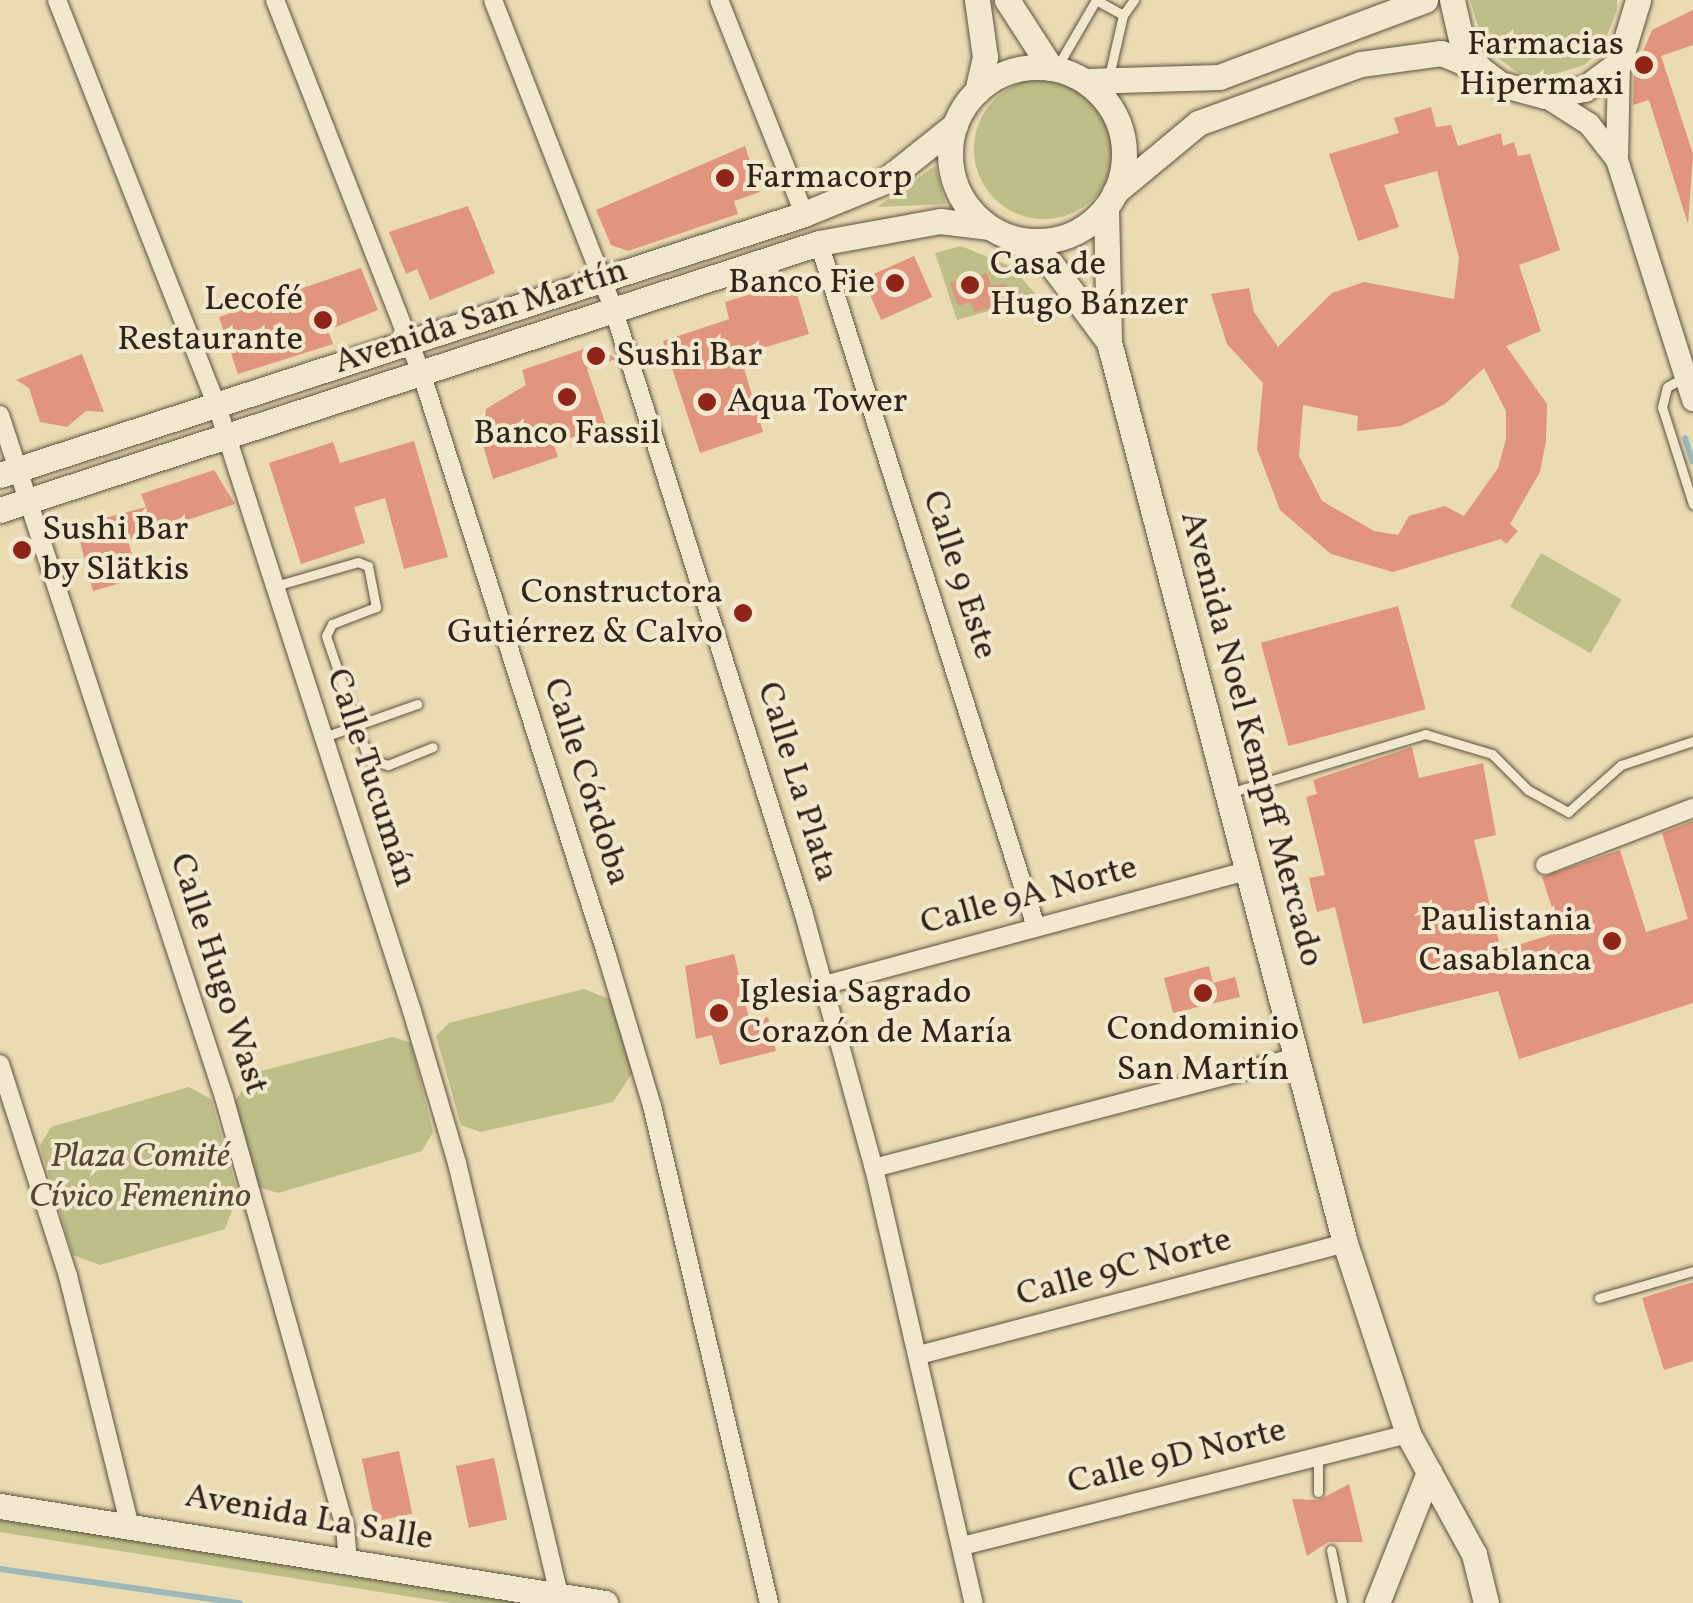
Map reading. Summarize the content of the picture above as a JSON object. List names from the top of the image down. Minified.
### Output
{"streets":{"main road":["Avenida San Martín","Avenida Noel Kempff Mercado","Avenida La Salle"],"street":["Calle 9 Este","Calle Tucumán","Calle Córdoba","Calle La Plata","Calle 9A Norte","Calle Hugo Wast","Calle 9C Norte","Calle 9D Norte"]},"crossings":[["Avenida San Martín","Calle 9 Este"],["Avenida San Martín","Avenida Noel Kempff Mercado"],["Avenida San Martín","Calle Tucumán"],["Avenida San Martín","Calle Córdoba"],["Avenida San Martín","Calle La Plata"],["Avenida San Martín","Calle Hugo Wast"],["Calle 9 Este","Calle 9A Norte"],["Avenida Noel Kempff Mercado","Calle 9A Norte"],["Avenida Noel Kempff Mercado","Calle 9C Norte"],["Avenida Noel Kempff Mercado","Calle 9D Norte"],["Calle Tucumán","Avenida La Salle"],["Calle La Plata","Calle 9A Norte"],["Calle La Plata","Calle 9C Norte"],["Calle La Plata","Calle 9D Norte"],["Calle Hugo Wast","Avenida La Salle"]],"parks":["Plaza Comité Cívico Femenino"],"places":["Farmacias Hipermaxi","Farmacorp","Banco Fie","Casa de Hugo Bánzer","Lecofé Restaurante","Sushi Bar","Banco Fassil","Aqua Tower","Sushi Bar by Slätkis","Constructora Gutiérrez & Calvo","Paulistania Casablanca","Condominio San Martín","Iglesia Sagrado Corazón de María"]}
